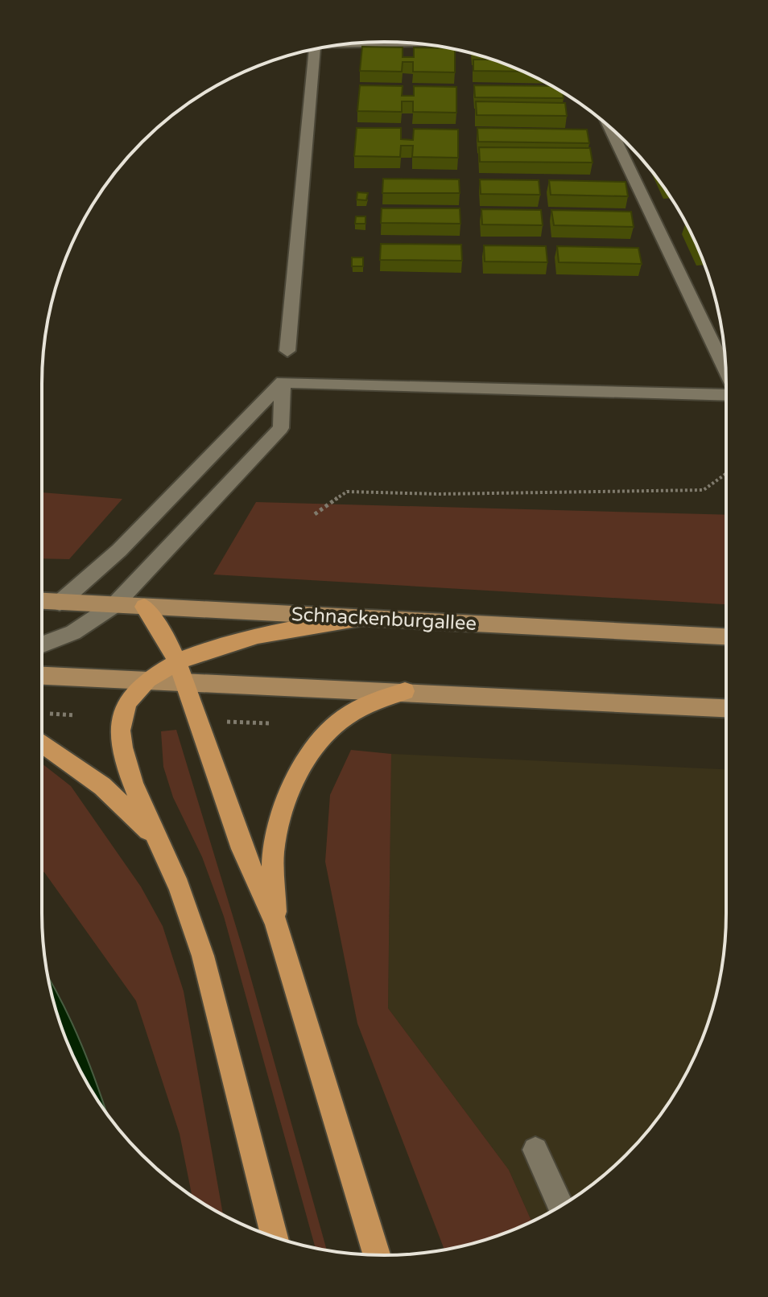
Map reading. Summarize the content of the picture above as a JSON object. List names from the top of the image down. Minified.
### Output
{"streets":{"main road":["Schnackenburgallee"]}}
